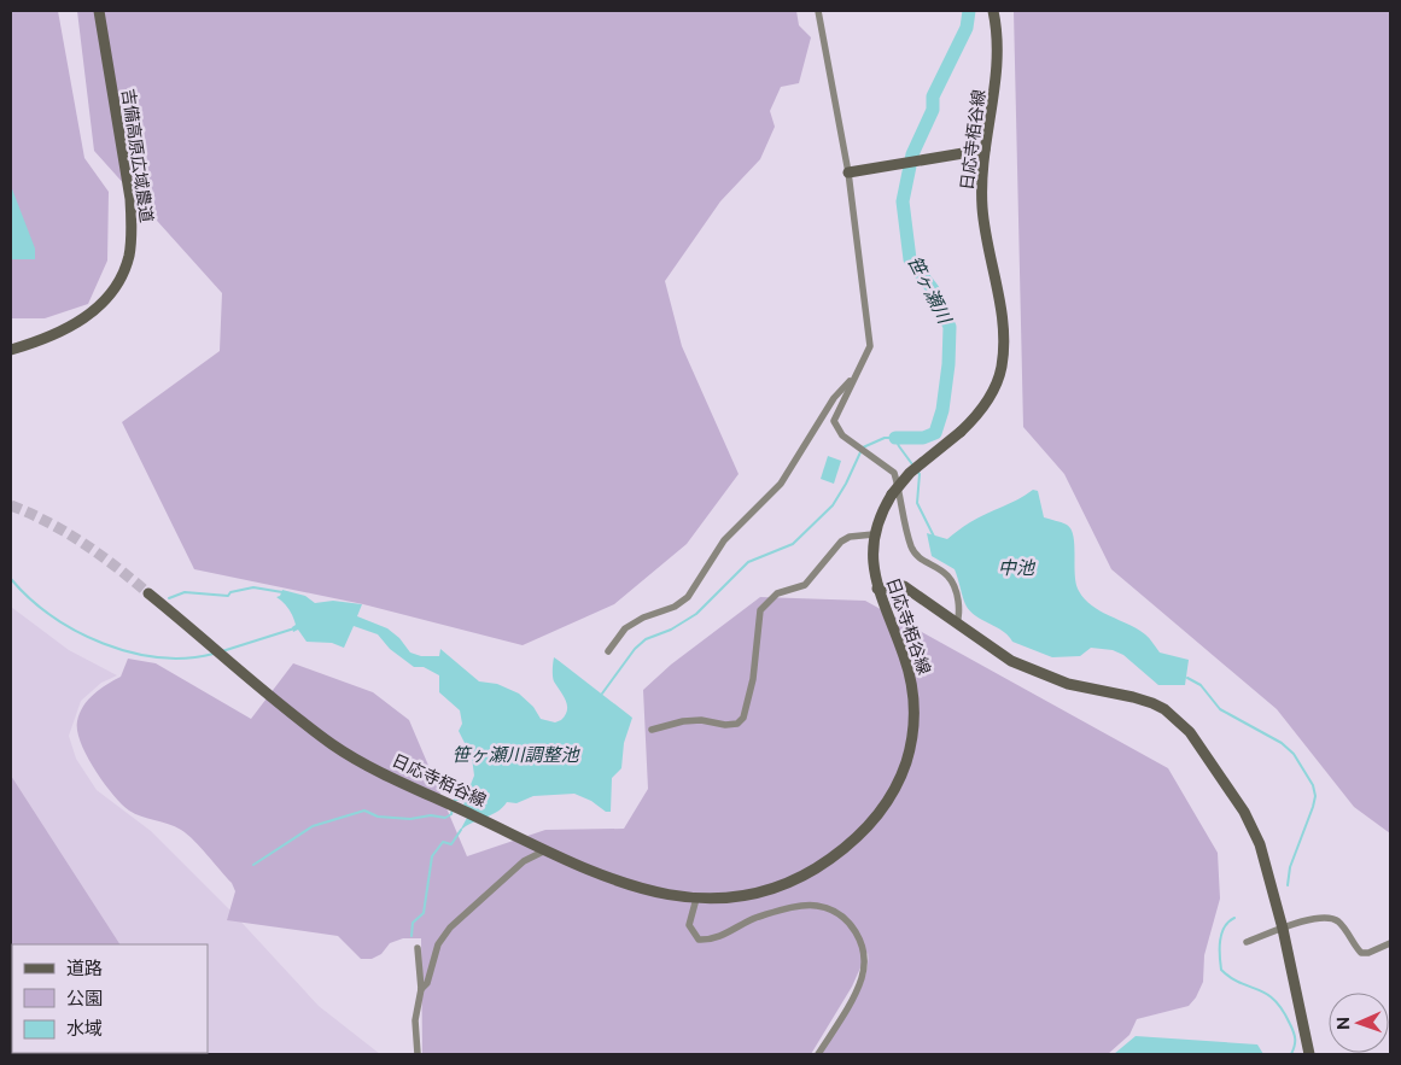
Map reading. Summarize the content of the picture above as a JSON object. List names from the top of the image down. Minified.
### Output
{"streets":{"main road":["日応寺栢谷線","吉備高原広域農道"]},"water":["笹ヶ瀬川","中池","笹ヶ瀬川調整池"],"legend":["道路","公園","水域"],"north":"left"}
